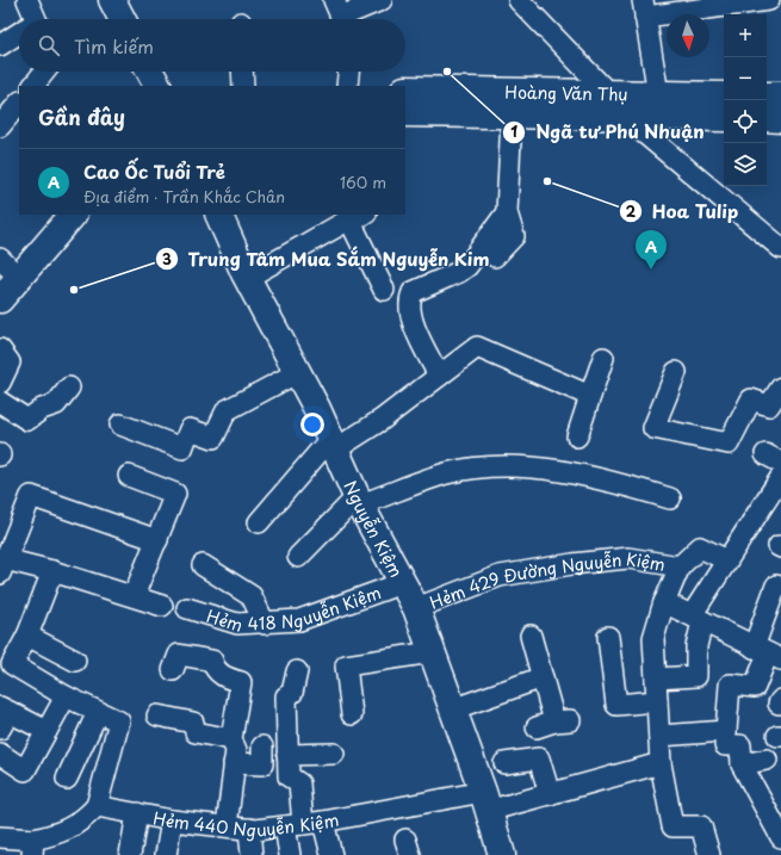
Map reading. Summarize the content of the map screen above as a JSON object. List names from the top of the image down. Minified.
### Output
{"streets":{"main road":["Hoàng Văn Thụ","Nguyễn Kiệm"],"street":["Hẻm 429 Đường Nguyễn Kiệm","Hẻm 418 Nguyễn Kiệm","Hẻm 440 Nguyễn Kiệm"]},"crossings":[["Nguyễn Kiệm","Hẻm 429 Đường Nguyễn Kiệm"],["Nguyễn Kiệm","Hẻm 418 Nguyễn Kiệm"],["Nguyễn Kiệm","Hẻm 440 Nguyễn Kiệm"]],"places":["Ngã tư Phú Nhuận","Hoa Tulip","Trung Tâm Mua Sắm Nguyễn Kim"],"north":"bottom","page":{"map_buttons":["+","−"],"search":"Tìm kiếm","heading":"Gần đây","list":[{"mark":"A","name":"Cao Ốc Tuổi Trẻ","note":"Địa điểm · Trần Khắc Chân","value":"160 m"}],"pins":"A"}}
